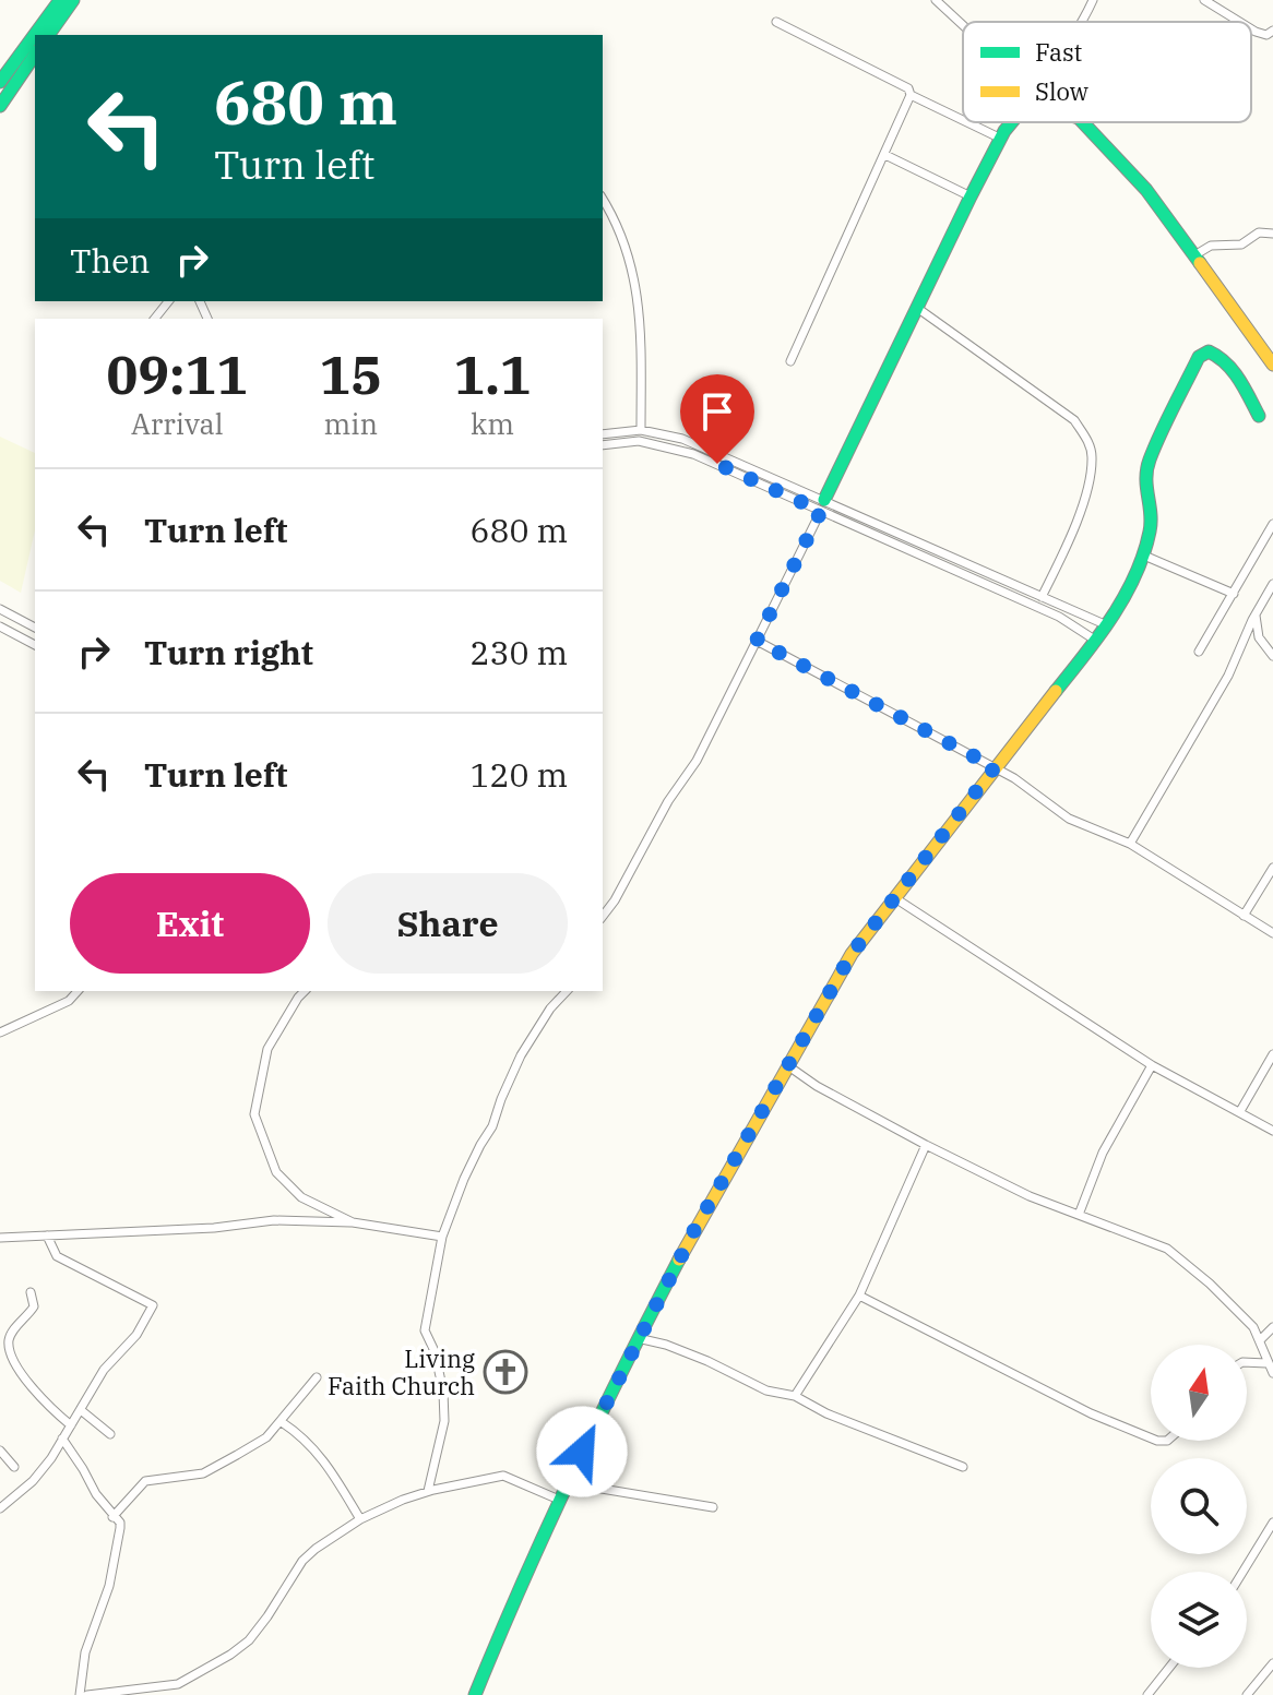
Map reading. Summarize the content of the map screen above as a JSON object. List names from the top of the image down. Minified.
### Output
{"places":{"church":["Living Faith Church"]},"legend":["Fast","Slow"],"north":"top","page":{"turn":["680 m","Turn left"],"then":"Then","eta":["09:11","Arrival","15","min","1.1","km"],"list":[{"name":"Turn left","value":"680 m"},{"name":"Turn right","value":"230 m"},{"name":"Turn left","value":"120 m"}],"buttons":["Exit","Share"]}}
